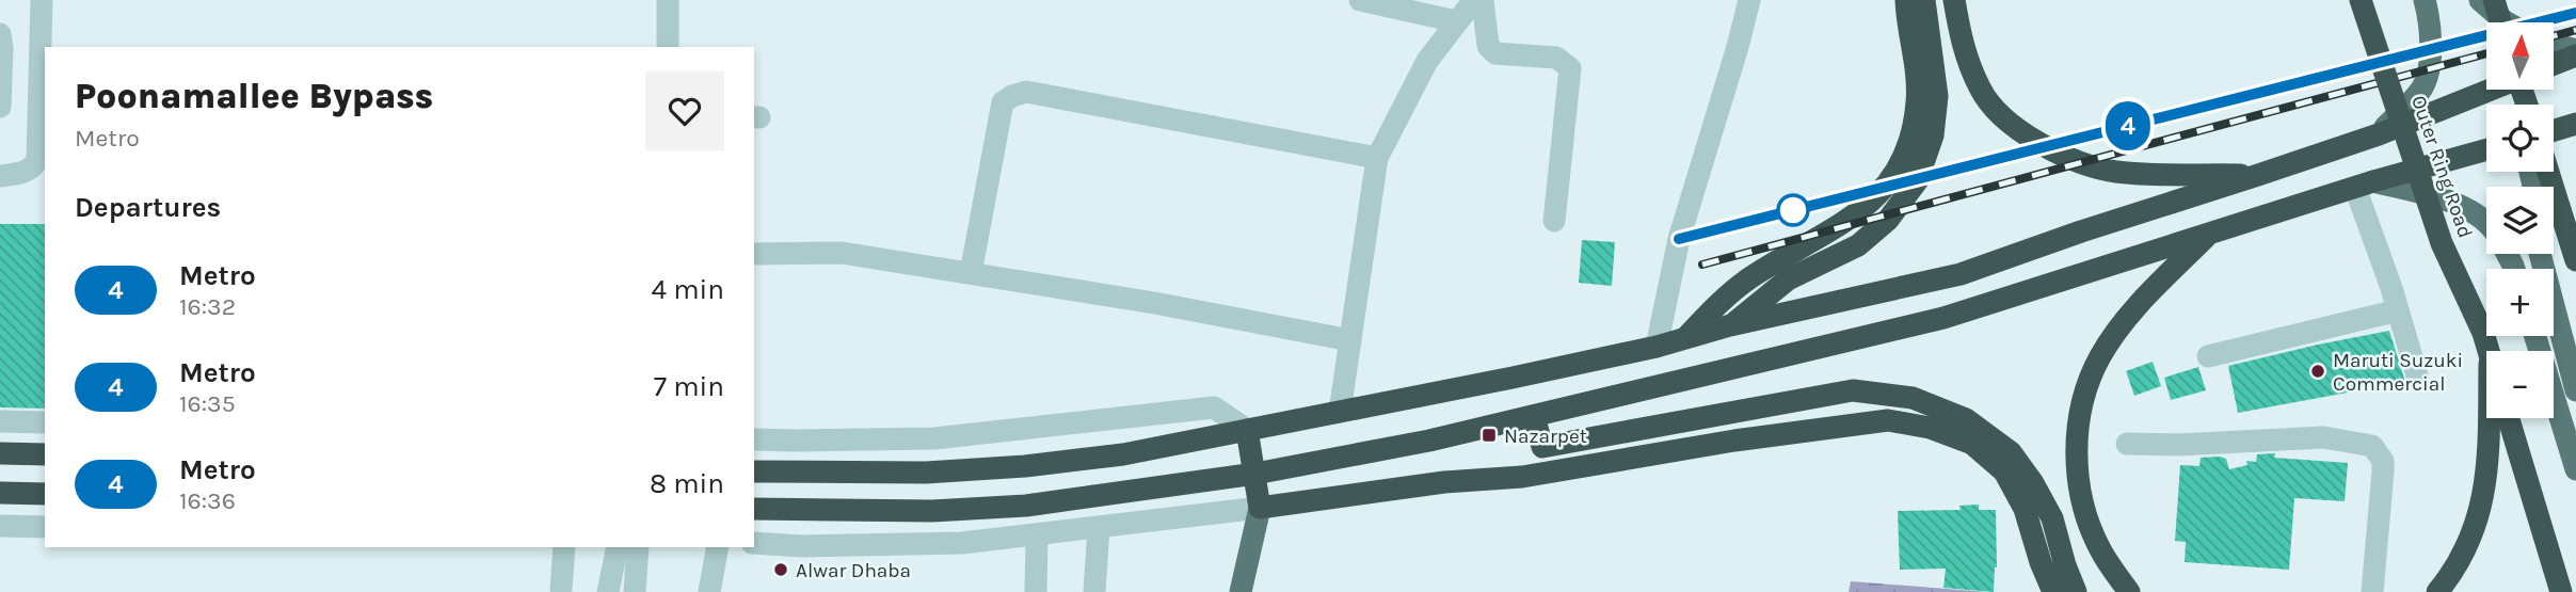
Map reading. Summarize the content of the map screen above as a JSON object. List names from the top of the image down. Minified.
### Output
{"streets":{"highway":["Outer Ring Road"]},"places":{"other":["Maruti Suzuki Commercial","Alwar Dhaba"],"transit":["Nazarpet"]},"lines":["metro line 4"],"north":"top","page":{"on_map":"4","map_buttons":["+","−"],"heading":[["Poonamallee Bypass","Metro"],"Departures"],"list":[{"mark":"4","name":"Metro","note":"16:32","value":"4 min"},{"mark":"4","name":"Metro","note":"16:35","value":"7 min"},{"mark":"4","name":"Metro","note":"16:36","value":"8 min"}]}}
